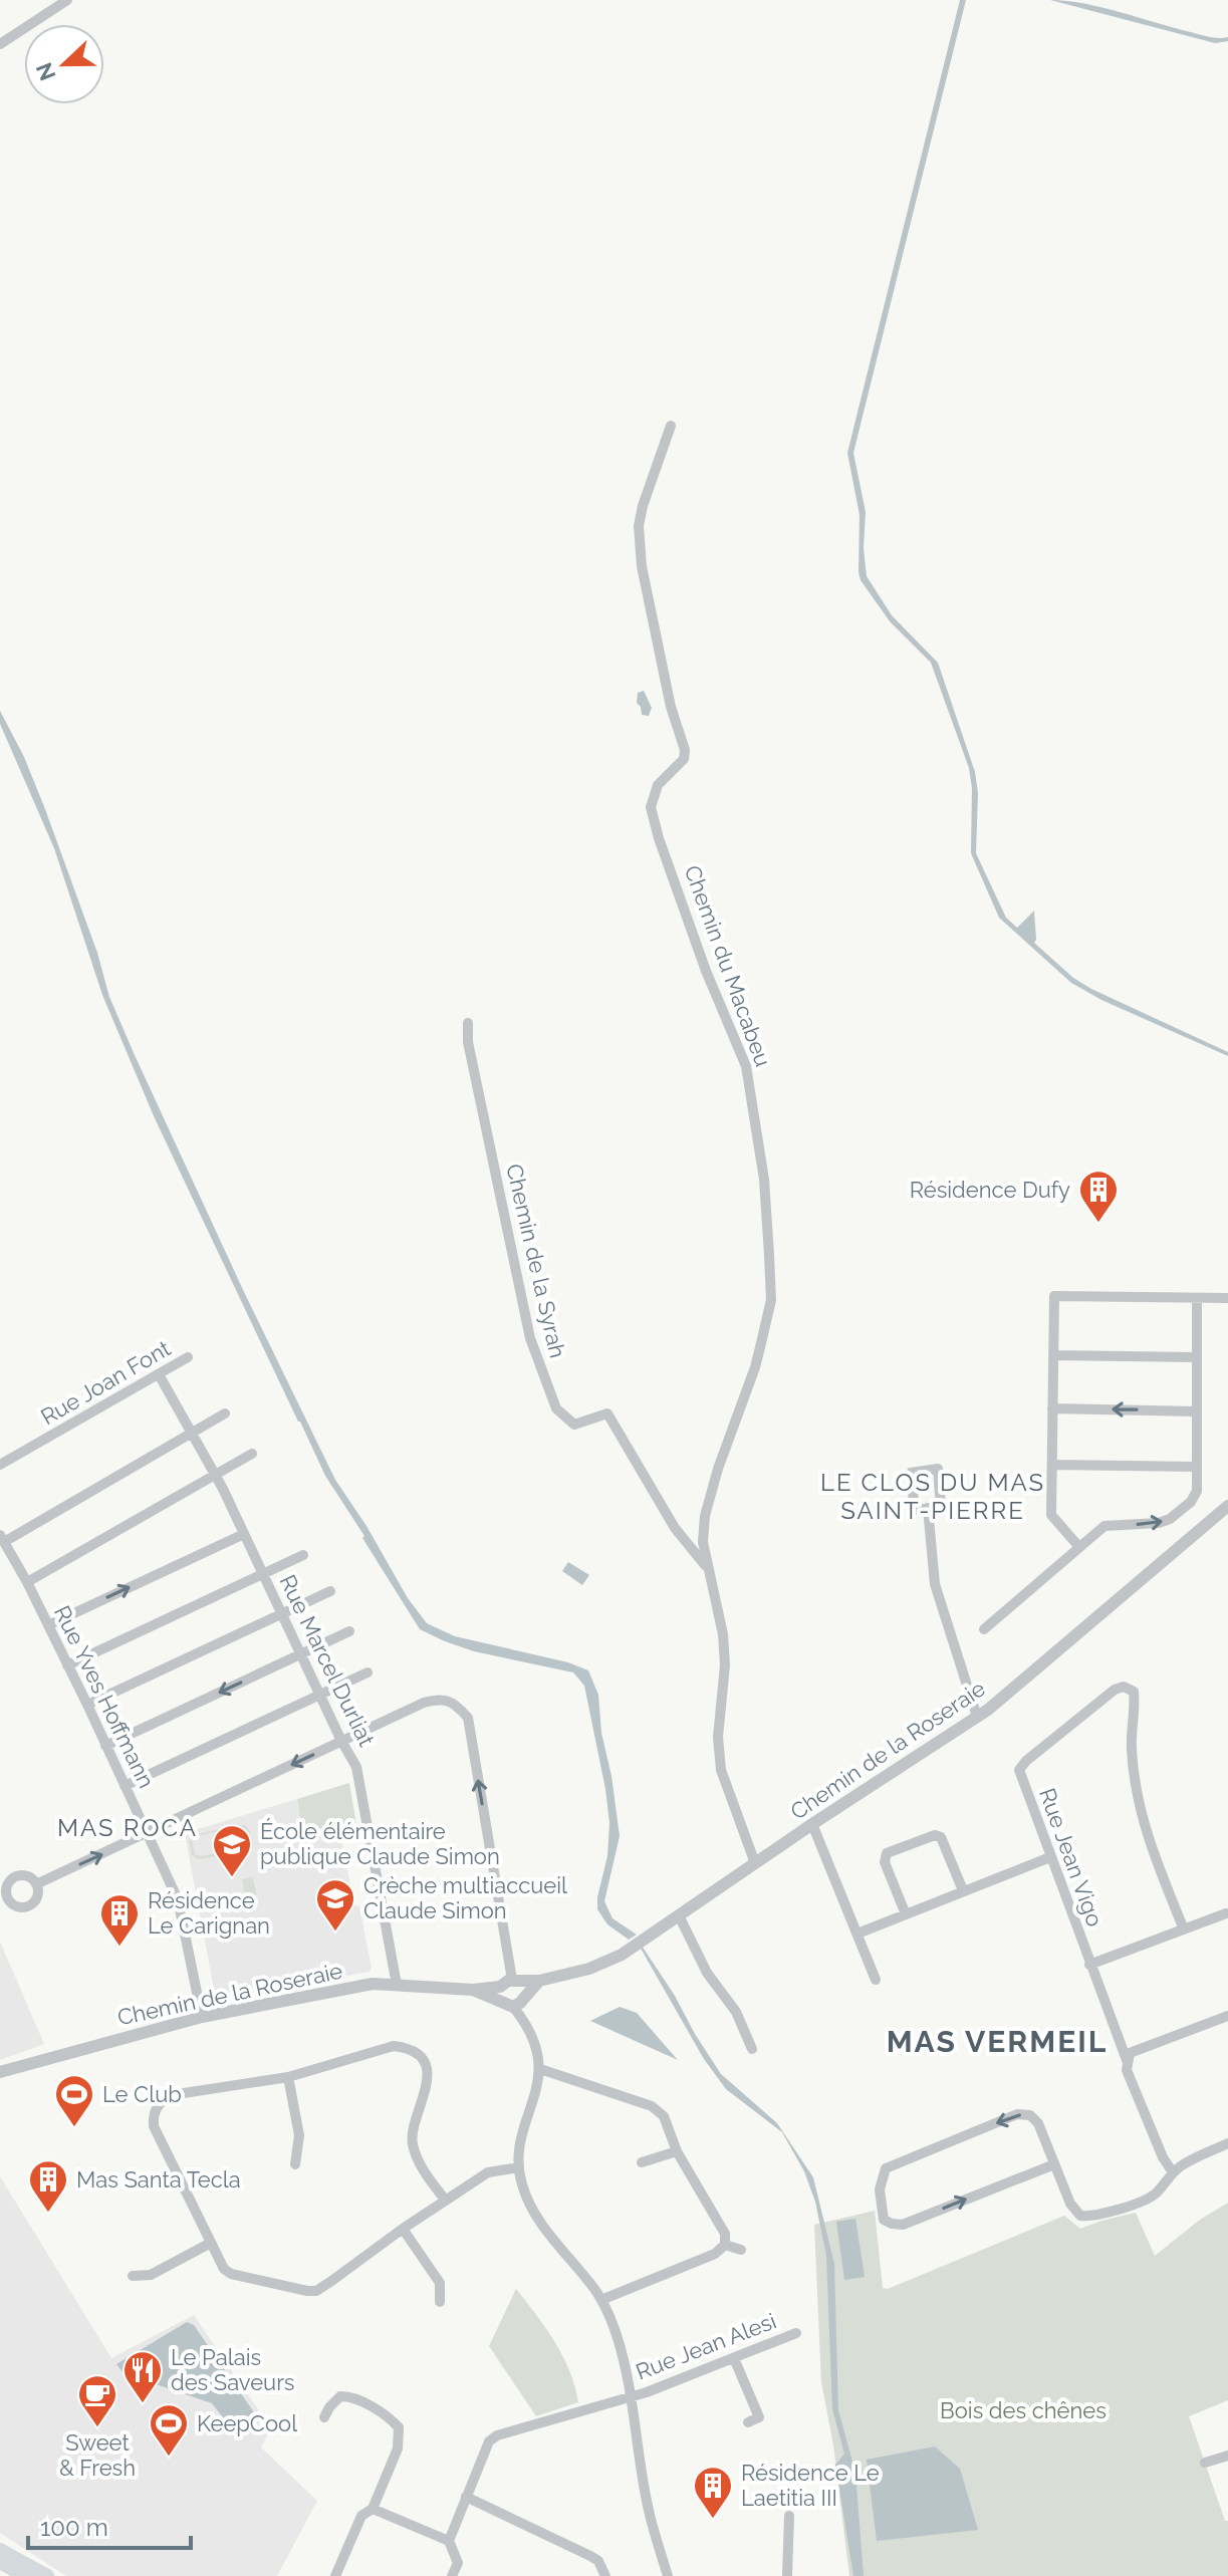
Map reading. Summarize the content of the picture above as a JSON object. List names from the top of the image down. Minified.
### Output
{"streets":{"street":["Chemin du Macabeu","Chemin de la Syrah","Rue Joan Font","Rue Marcel Durliat","Rue Yves Hoffmann","Chemin de la Roseraie","Rue Jean Vigo","Rue Jean Alesi"]},"crossings":[["Chemin du Macabeu","Chemin de la Syrah"],["Chemin du Macabeu","Chemin de la Roseraie"],["Rue Joan Font","Rue Marcel Durliat"],["Rue Marcel Durliat","Chemin de la Roseraie"],["Rue Yves Hoffmann","Chemin de la Roseraie"]],"districts":["LE CLOS DU MAS SAINT-PIERRE","MAS ROCA","MAS VERMEIL"],"parks":["Bois des chênes"],"places":{"building":["Résidence Dufy","Résidence Le Carignan","Mas Santa Tecla","Résidence Le Laetitia III"],"school or university":["École élémentaire publique Claude Simon","Crèche multiaccueil Claude Simon"],"sports":["Le Club","KeepCool"],"restaurant":["Le Palais des Saveurs"],"cafe":["Sweet & Fresh"]},"scale_bar":"100 m","north":"left"}
